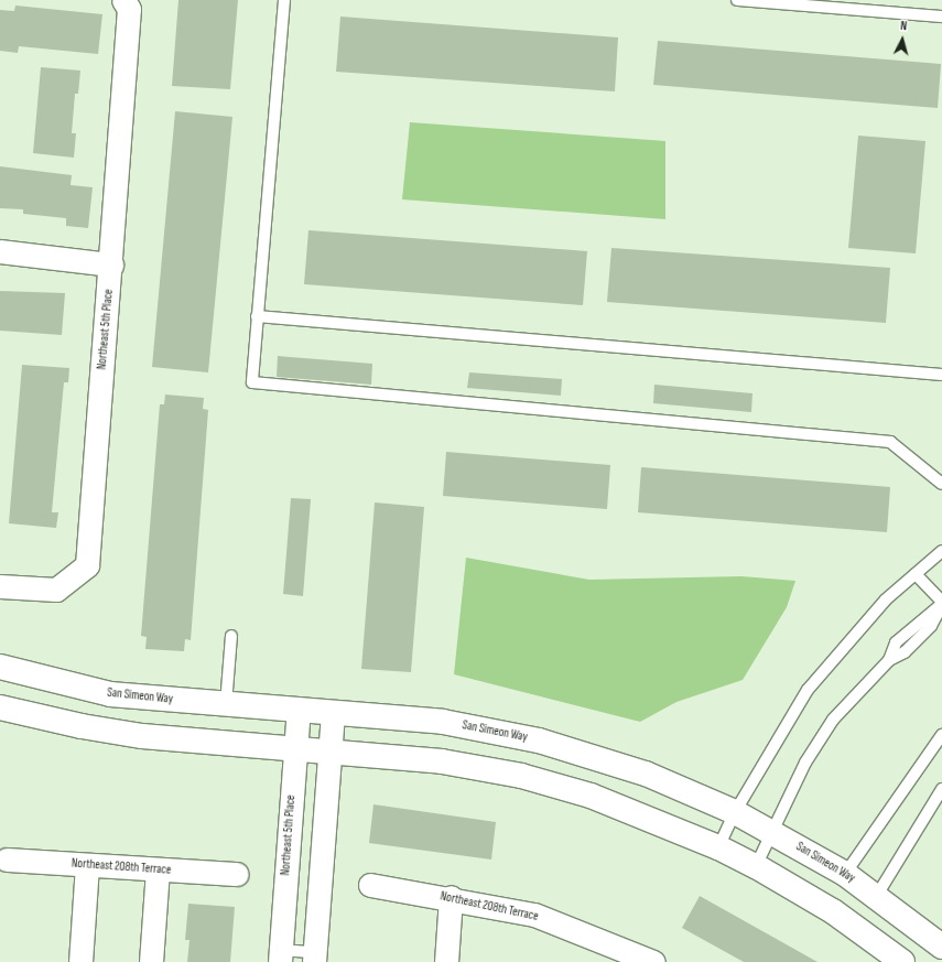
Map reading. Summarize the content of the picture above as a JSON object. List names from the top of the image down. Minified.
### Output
{"streets":{"street":["Northeast 5th Place","San Simeon Way","Northeast 208th Terrace"]},"crossings":[["Northeast 5th Place","San Simeon Way"]],"north":"top"}
